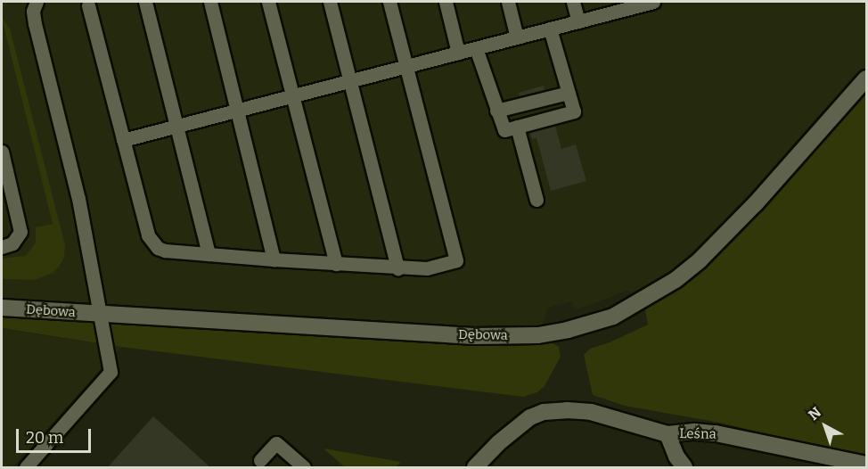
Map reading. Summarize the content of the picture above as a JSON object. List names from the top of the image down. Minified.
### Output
{"streets":{"street":["Dębowa","Leśna"]},"scale_bar":"20 m","north":"top left"}
